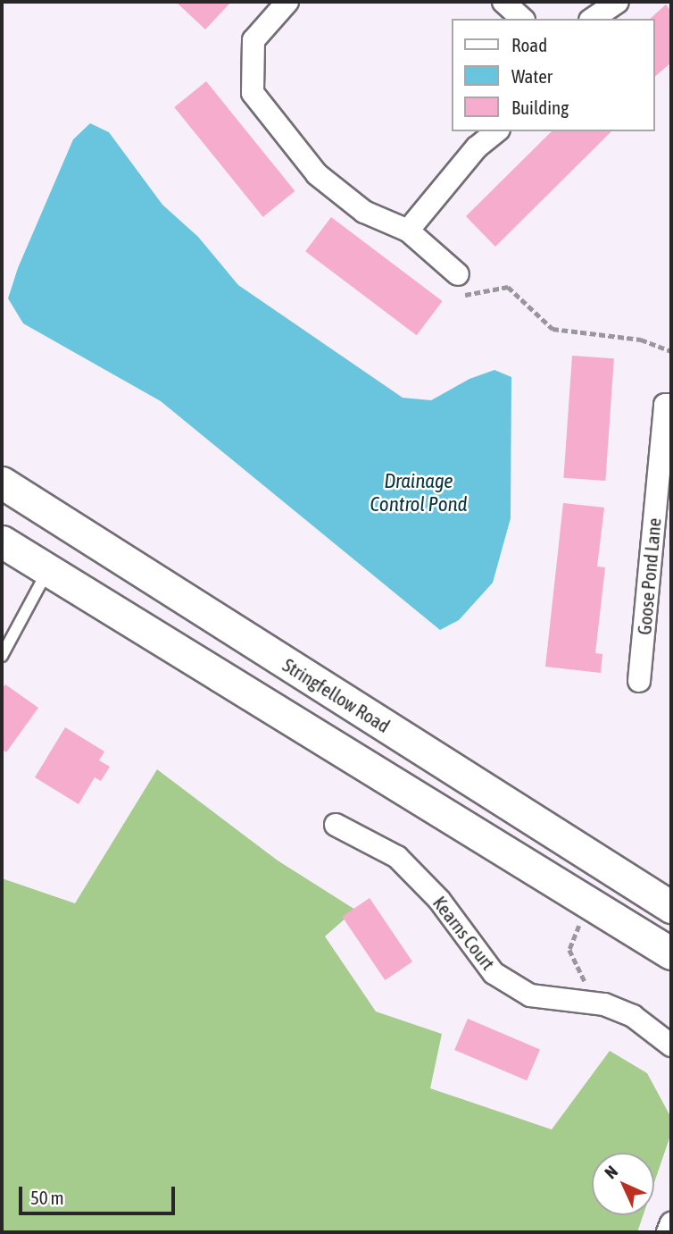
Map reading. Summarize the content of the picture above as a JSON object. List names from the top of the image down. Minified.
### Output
{"streets":{"main road":["Stringfellow Road"],"street":["Goose Pond Lane","Kearns Court"]},"water":["Drainage Control Pond"],"legend":["Road","Water","Building"],"scale_bar":"50 m","north":"top left"}
